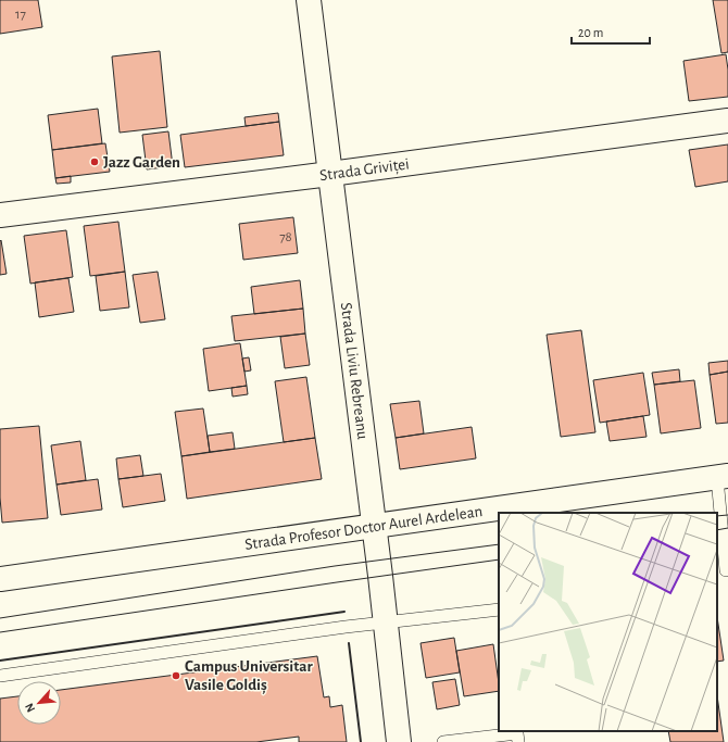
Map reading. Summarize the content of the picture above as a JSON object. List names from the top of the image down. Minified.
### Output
{"streets":{"street":["Strada Griviței","Strada Liviu Rebreanu","Strada Profesor Doctor Aurel Ardelean"]},"crossings":[["Strada Griviței","Strada Liviu Rebreanu"],["Strada Liviu Rebreanu","Strada Profesor Doctor Aurel Ardelean"]],"places":["Jazz Garden","Campus Universitar Vasile Goldiș"],"house_numbers":["17","78"],"scale_bar":"20 m","north":"bottom left"}
